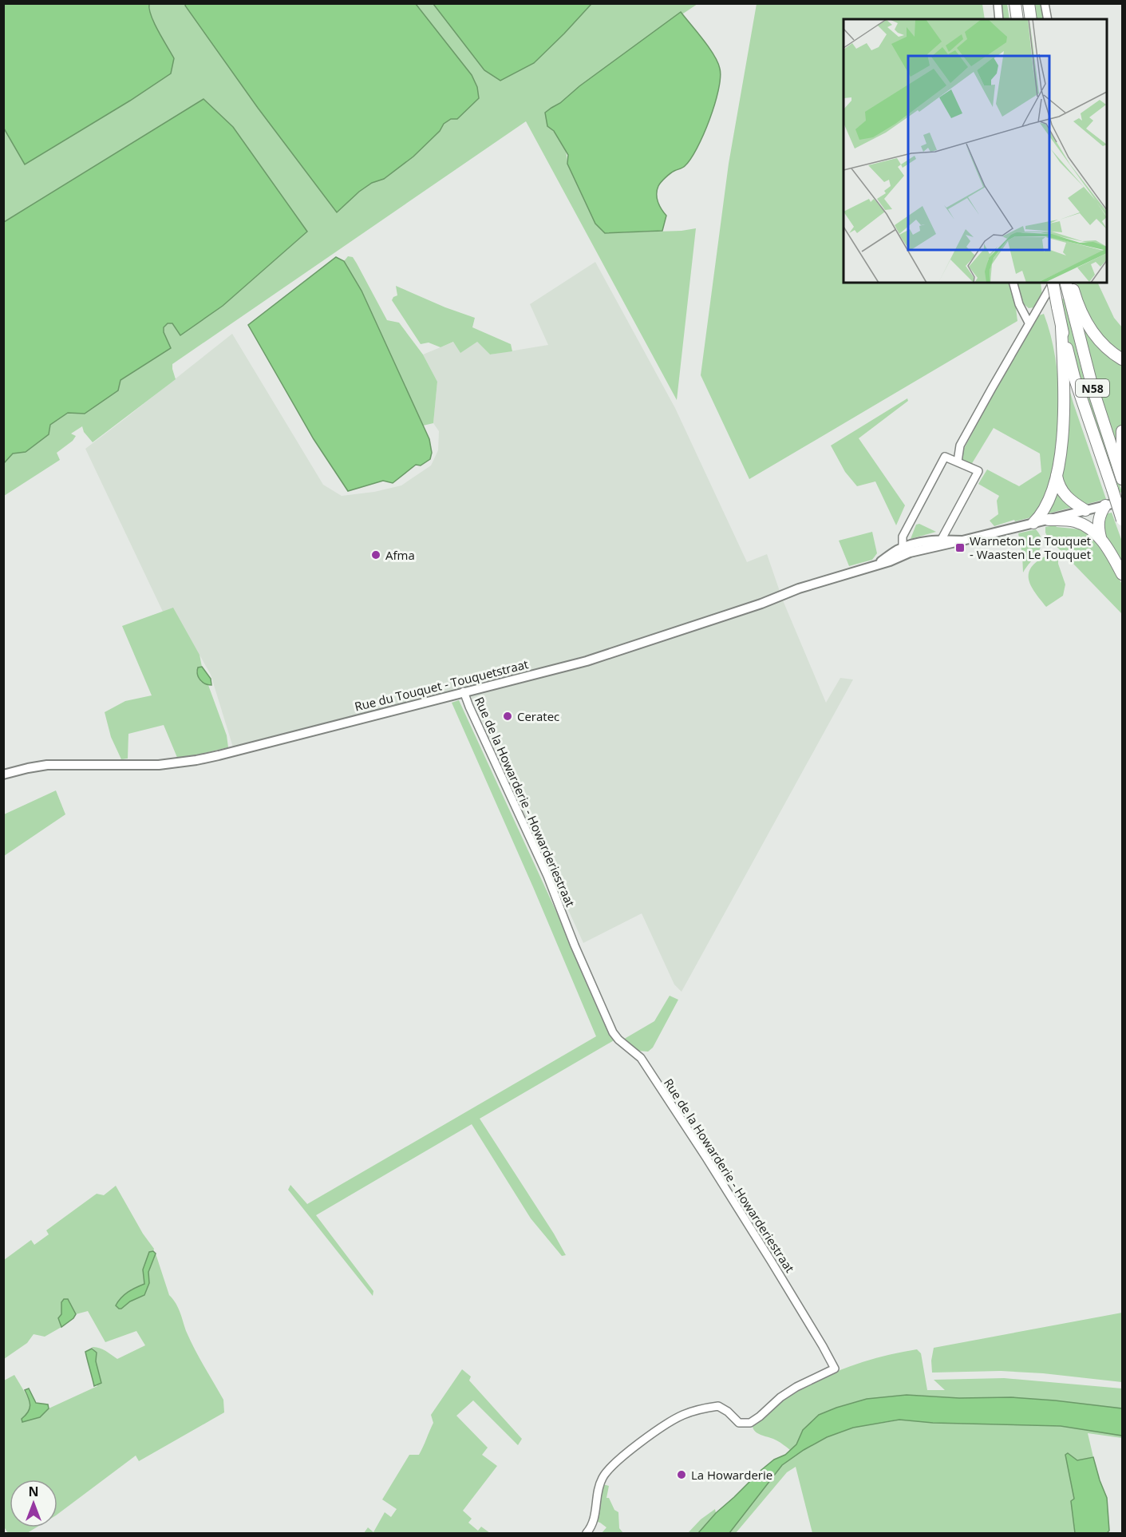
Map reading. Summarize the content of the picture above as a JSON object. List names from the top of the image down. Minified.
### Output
{"streets":{"highway":["N58"],"main road":["Rue du Touquet - Touquetstraat"],"street":["Rue de la Howarderie - Howarderiestraat"]},"crossings":[["Rue du Touquet - Touquetstraat","Rue de la Howarderie - Howarderiestraat"]],"places":{"transit":["Warneton Le Touquet - Waasten Le Touquet"],"other":["Afma","Ceratec","La Howarderie"]},"north":"top"}
